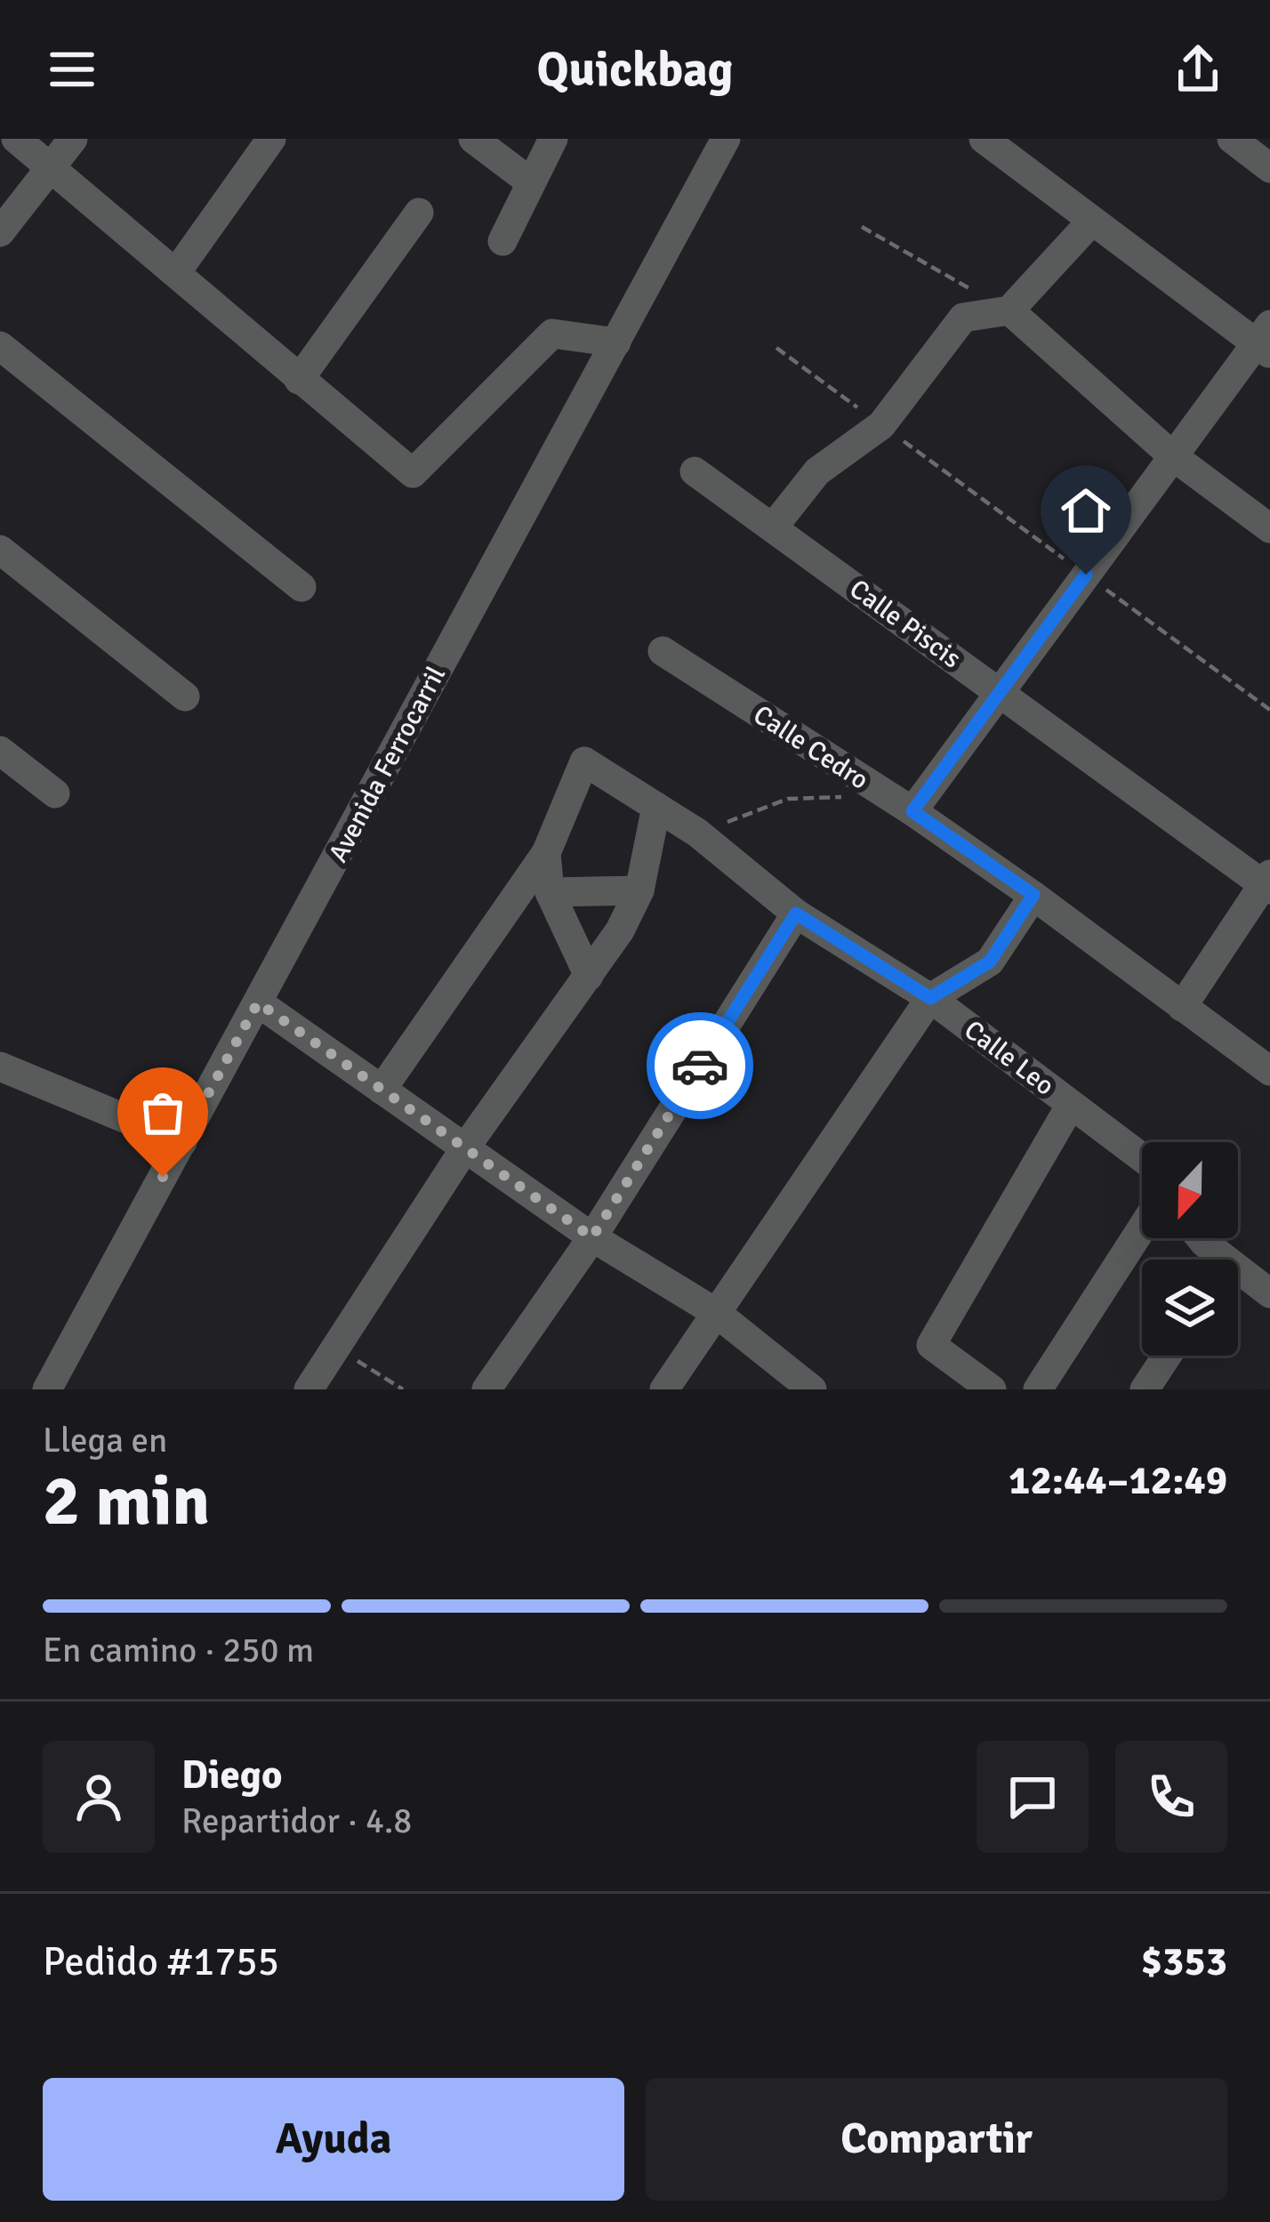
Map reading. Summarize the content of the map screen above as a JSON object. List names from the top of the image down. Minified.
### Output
{"streets":{"street":["Calle Piscis","Calle Cedro","Avenida Ferrocarril","Calle Leo"]},"north":"bottom","page":{"header":"Quickbag","heading":["2 min","Llega en","12:44–12:49"],"panel":["Diego","Repartidor · 4.8","Pedido #1755","$353"],"bar":"En camino · 250 m","buttons":["Ayuda","Compartir"]}}
